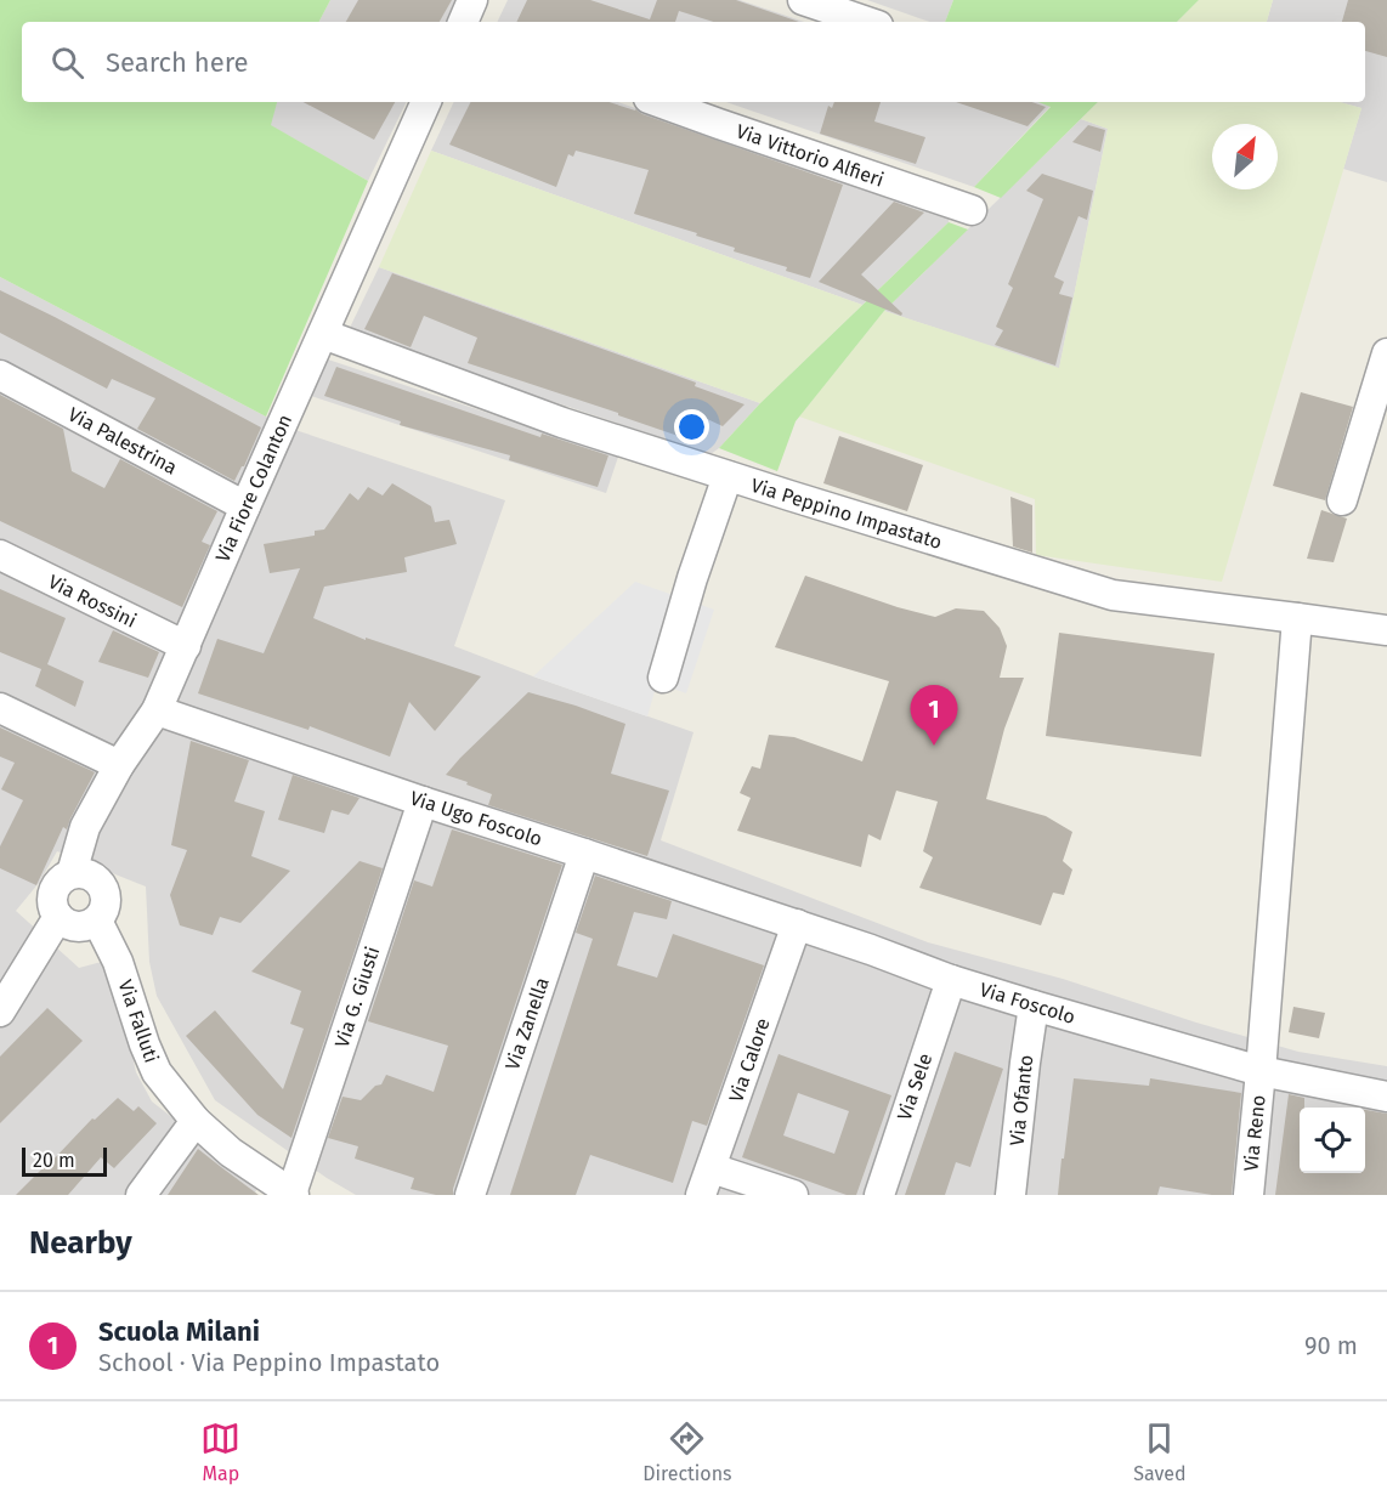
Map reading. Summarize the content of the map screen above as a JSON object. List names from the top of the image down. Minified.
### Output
{"streets":{"street":["Via Vittorio Alfieri","Via Palestrina","Via Fiore Colanton","Via Peppino Impastato","Via Rossini","Via Ugo Foscolo","Via G. Giusti","Via Foscolo","Via Falluti","Via Zanella","Via Calore","Via Sele","Via Ofanto","Via Reno"]},"crossings":[["Via Palestrina","Via Fiore Colanton"],["Via Fiore Colanton","Via Peppino Impastato"],["Via Fiore Colanton","Via Rossini"],["Via Fiore Colanton","Via Ugo Foscolo"],["Via Fiore Colanton","Via Falluti"],["Via Peppino Impastato","Via Reno"],["Via Ugo Foscolo","Via G. Giusti"],["Via Ugo Foscolo","Via Foscolo"],["Via Ugo Foscolo","Via Zanella"],["Via Ugo Foscolo","Via Calore"],["Via G. Giusti","Via Falluti"],["Via Foscolo","Via Calore"],["Via Foscolo","Via Sele"],["Via Foscolo","Via Ofanto"],["Via Foscolo","Via Reno"]],"scale_bar":"20 m","north":"top right","page":{"search":"Search here","pins":"1","scale":"20 m","heading":"Nearby","list":[{"mark":"1","name":"Scuola Milani","note":"School · Via Peppino Impastato","value":"90 m"}],"nav":["Map","Directions","Saved"]}}
